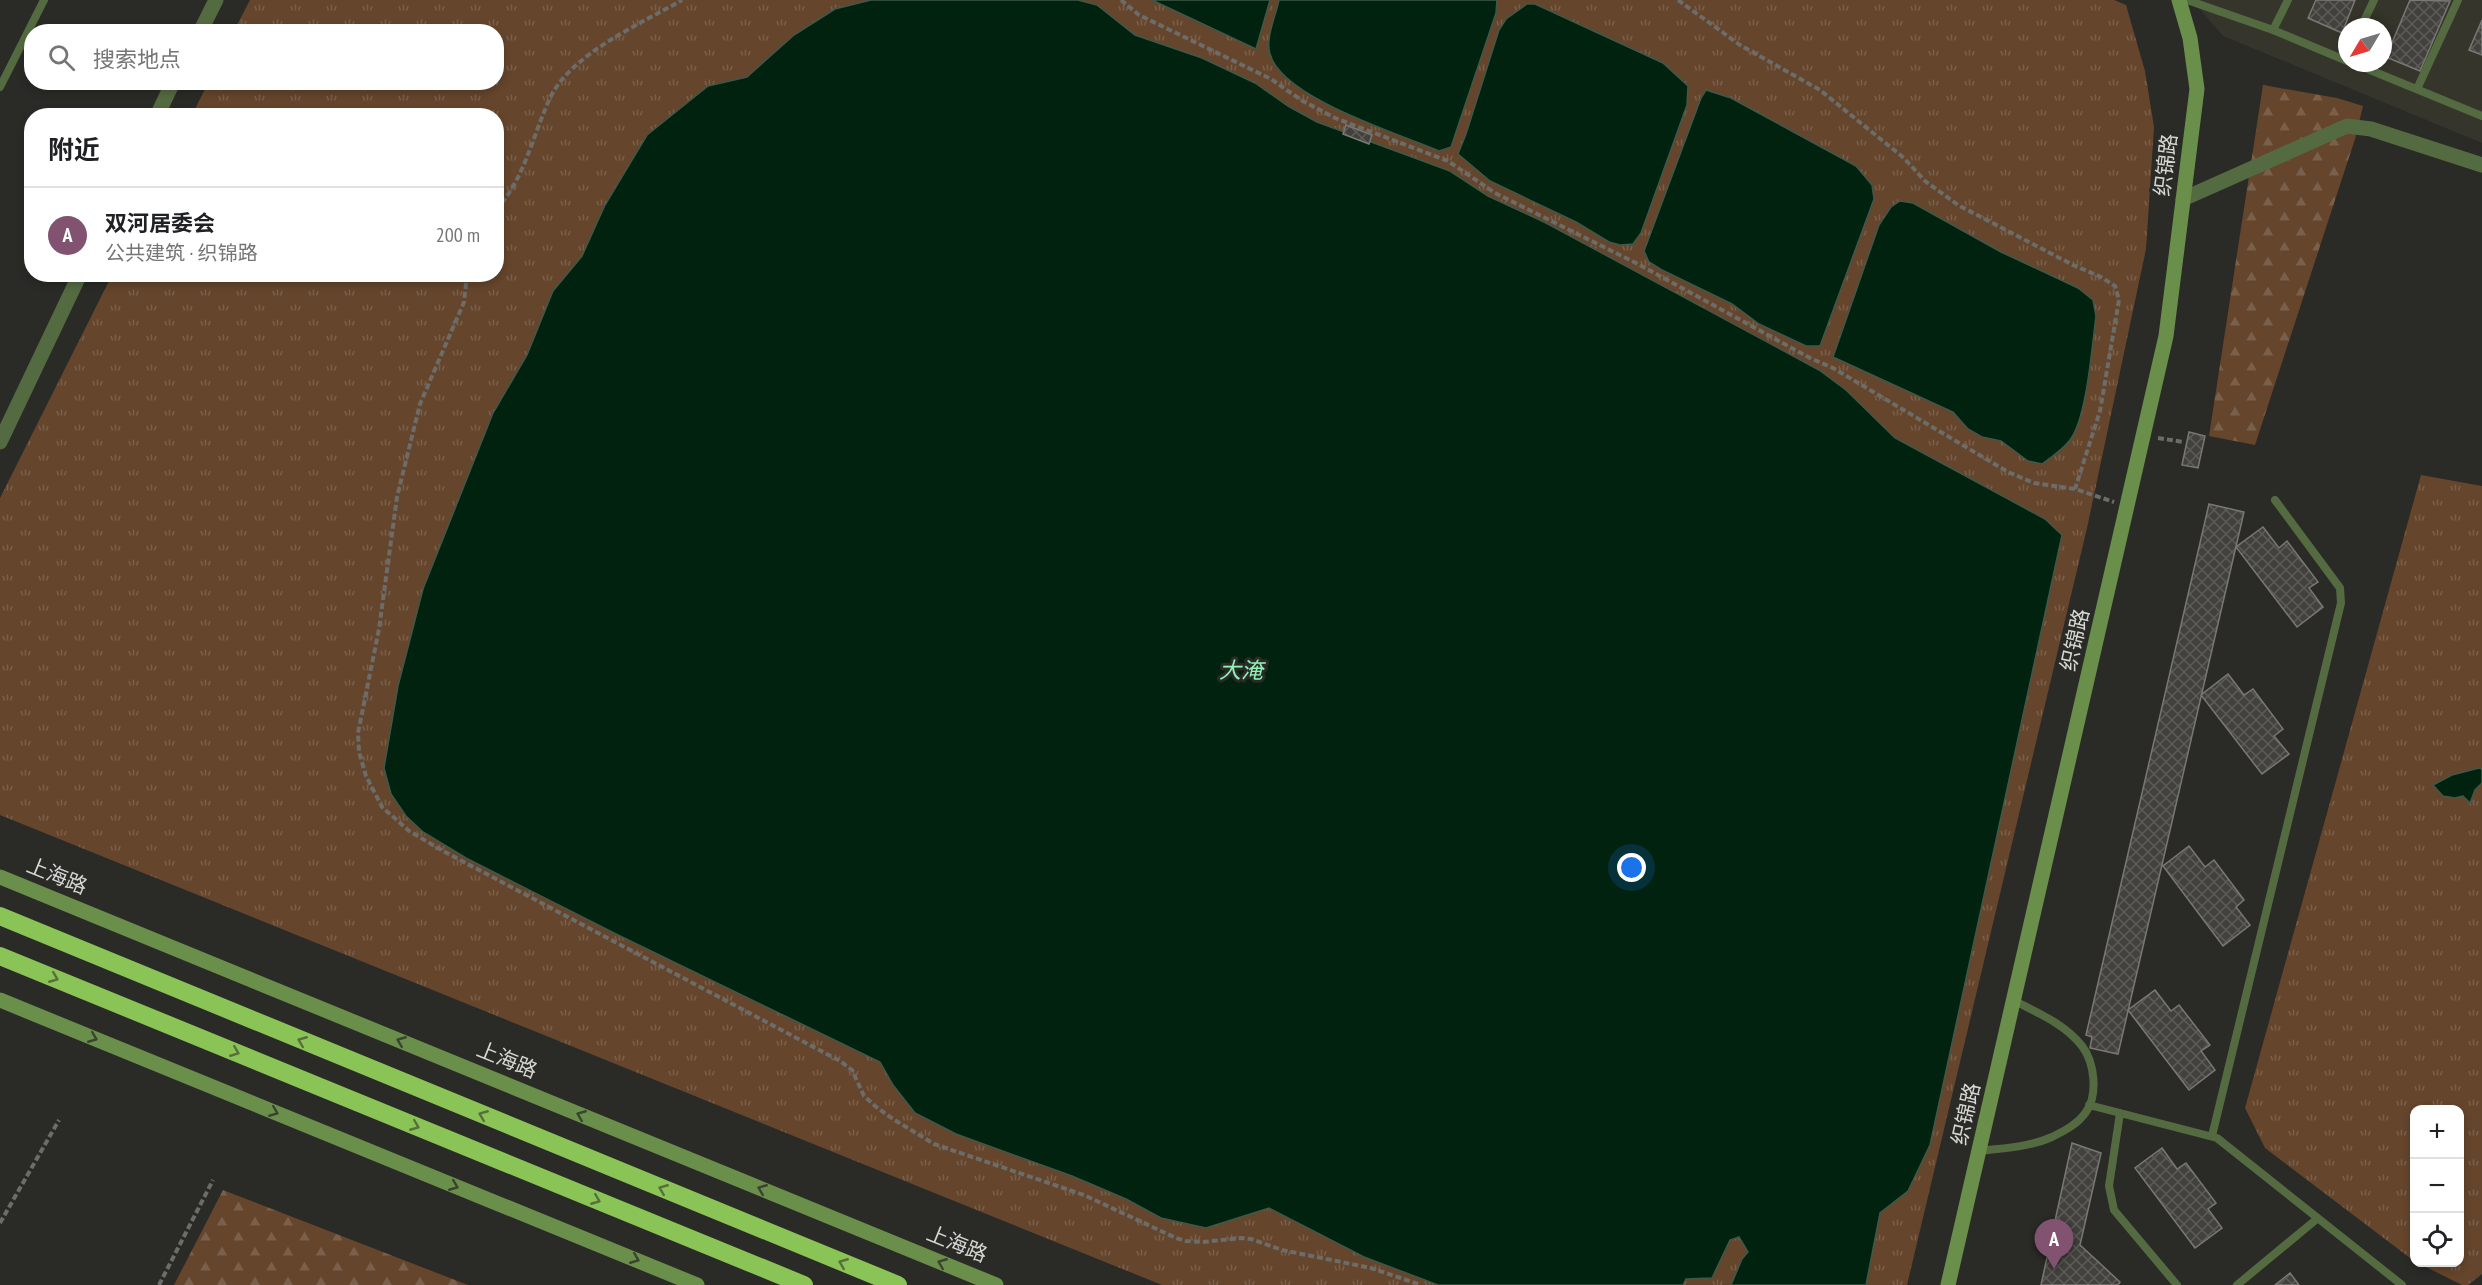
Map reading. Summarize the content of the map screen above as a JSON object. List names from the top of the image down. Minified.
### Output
{"streets":{"main road":["织锦路","上海路"]},"water":["大淹"],"north":"bottom left","page":{"search":"搜索地点","heading":"附近","list":[{"mark":"A","name":"双河居委会","note":"公共建筑 · 织锦路","value":"200 m"}],"map_buttons":["+","−"],"pins":"A"}}
